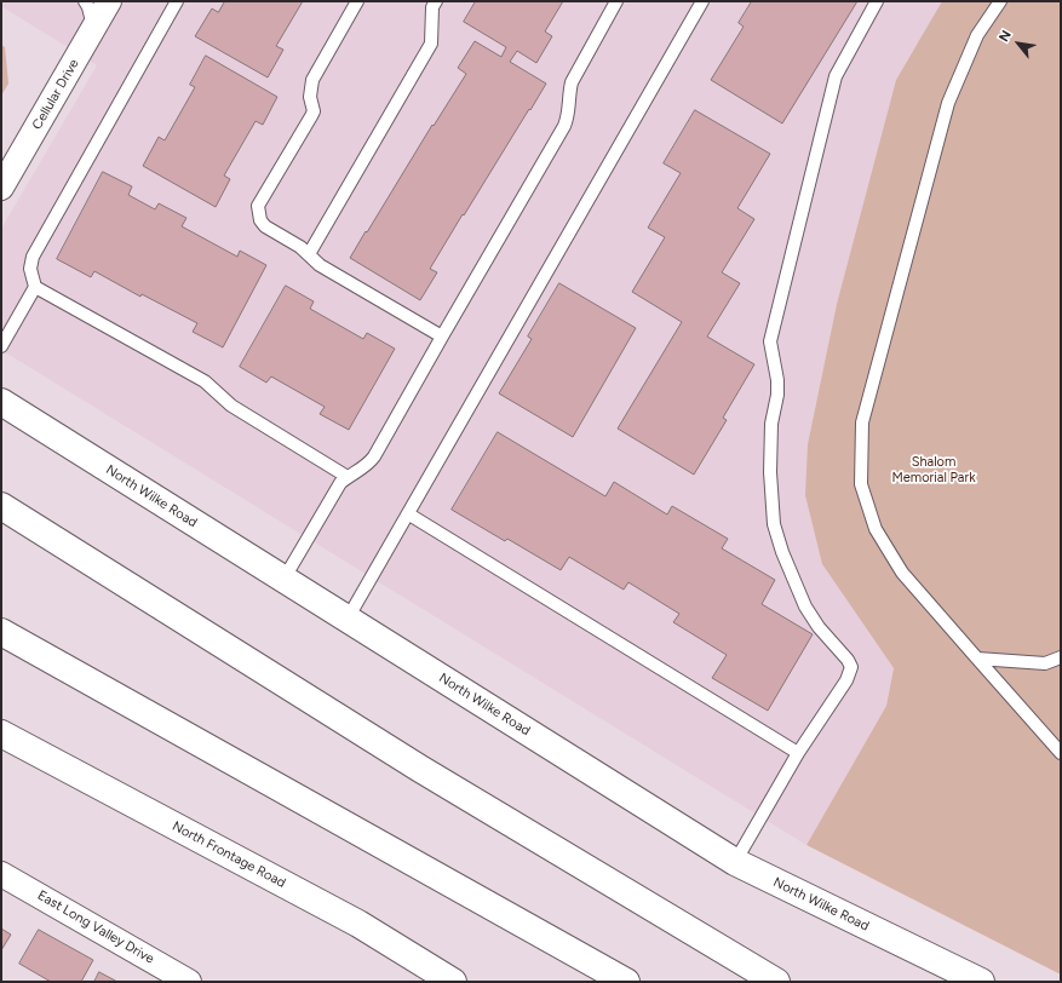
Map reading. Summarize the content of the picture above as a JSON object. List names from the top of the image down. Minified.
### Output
{"streets":{"main road":["North Wilke Road","North Frontage Road"],"street":["Cellular Drive","East Long Valley Drive"]},"parks":["Shalom Memorial Park"],"north":"top left"}
